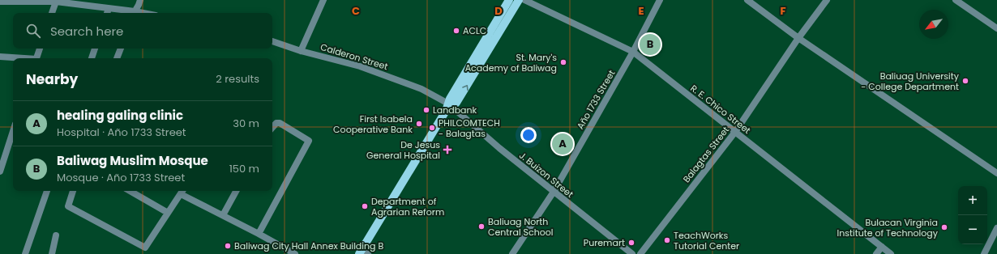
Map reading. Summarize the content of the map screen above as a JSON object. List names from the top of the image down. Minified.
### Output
{"streets":{"street":["Calderon Street","Año 1733 Street","R. E. Chico Street","Balagtas Street","J. Buizon Street"]},"crossings":[["Calderon Street","J. Buizon Street"],["Año 1733 Street","R. E. Chico Street"],["Año 1733 Street","J. Buizon Street"],["R. E. Chico Street","Balagtas Street"]],"places":{"other":["ACLC","St. Mary's Academy of Baliwag","Baliuag University - College Department","Landbank","First Isabela Cooperative Bank","PHILCOMTECH - Balagtas","Department of Agrarian Reform","Baliuag North Central School","Bulacan Virginia Institute of Technology","TeachWorks Tutorial Center","Puremart","Baliwag City Hall Annex Building B"],"health":["De Jesus General Hospital"]},"north":"bottom left","page":{"search":"Search here","pins":["B","A"],"heading":["Nearby","2 results"],"list":[{"mark":"A","name":"healing galing clinic","note":"Hospital · Año 1733 Street","value":"30 m"},{"mark":"B","name":"Baliwag Muslim Mosque","note":"Mosque · Año 1733 Street","value":"150 m"}],"map_buttons":["+","−"]},"grid":{"columns":["C","D","E","F"]}}
